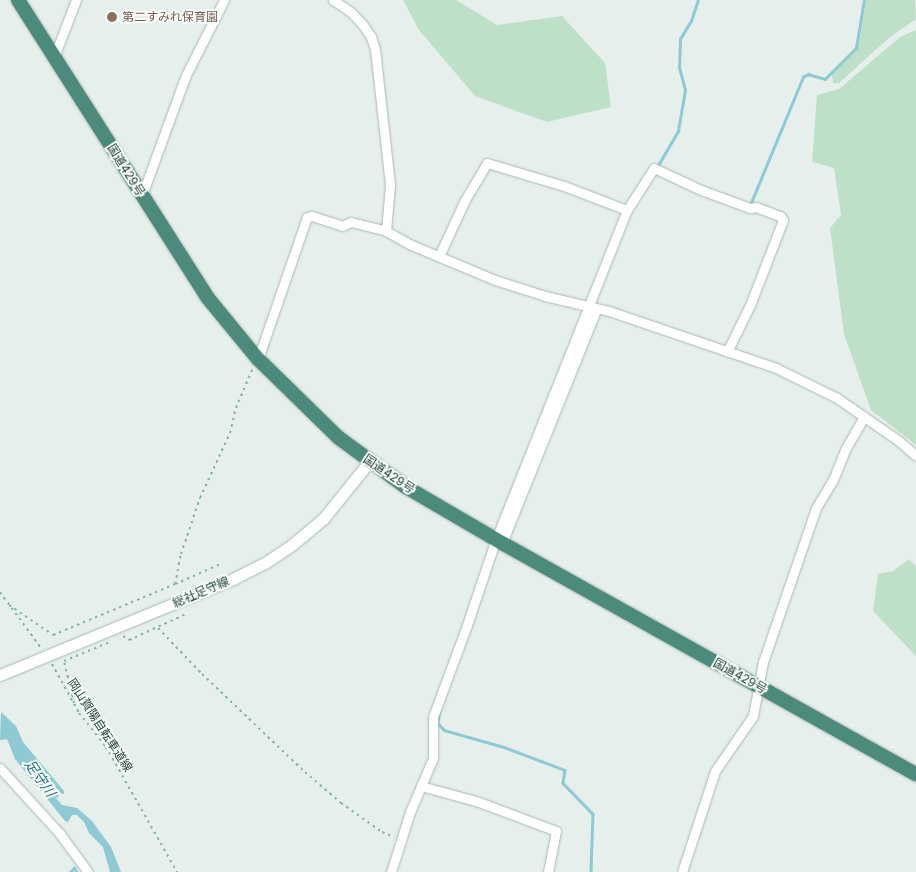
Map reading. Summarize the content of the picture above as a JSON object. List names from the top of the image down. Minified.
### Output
{"streets":{"highway":["国道429号"],"main road":["総社足守線"],"path":["岡山賀陽自転車道線"]},"crossings":[["国道429号","総社足守線"],["総社足守線","岡山賀陽自転車道線"]],"water":["足守川"],"places":["第二すみれ保育園"]}
